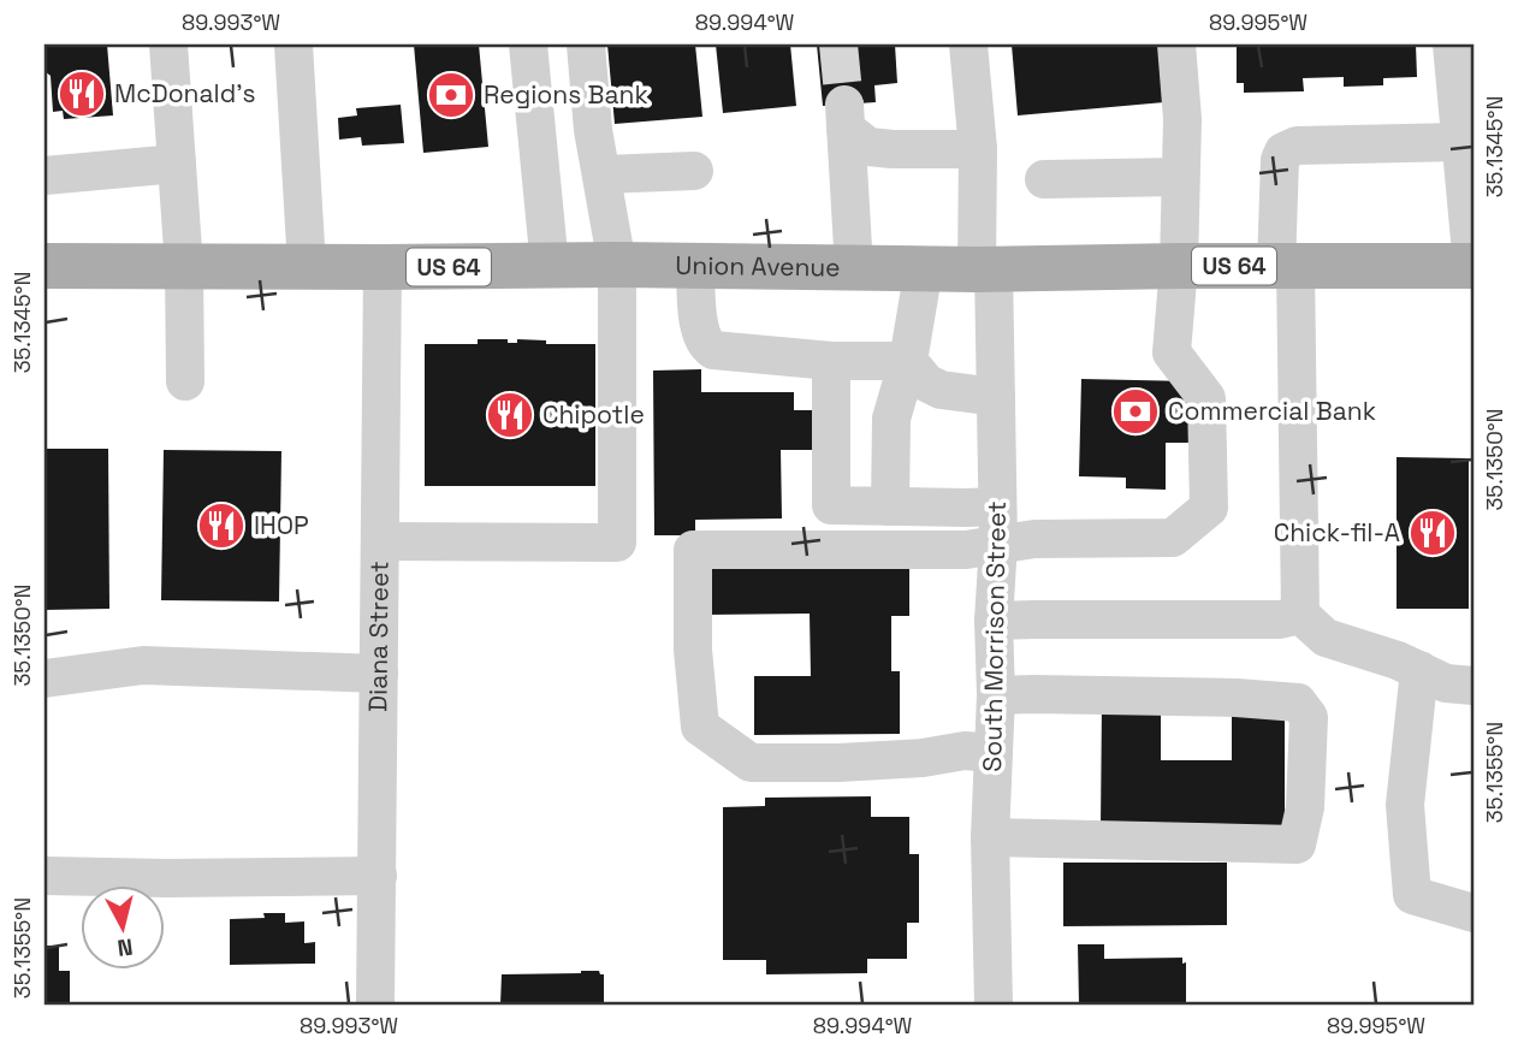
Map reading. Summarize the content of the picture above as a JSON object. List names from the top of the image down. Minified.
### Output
{"streets":{"main road":["US 64","Union Avenue"],"street":["Diana Street","South Morrison Street"]},"crossings":[["Union Avenue","Diana Street"],["Union Avenue","South Morrison Street"]],"places":{"restaurant":["McDonald's","Chipotle","IHOP","Chick-fil-A"],"bank":["Regions Bank","Commercial Bank"]},"north":"bottom","coordinates":["89.993°W","89.994°W","89.995°W","35.1345°N","35.1350°N","35.1355°N"]}
